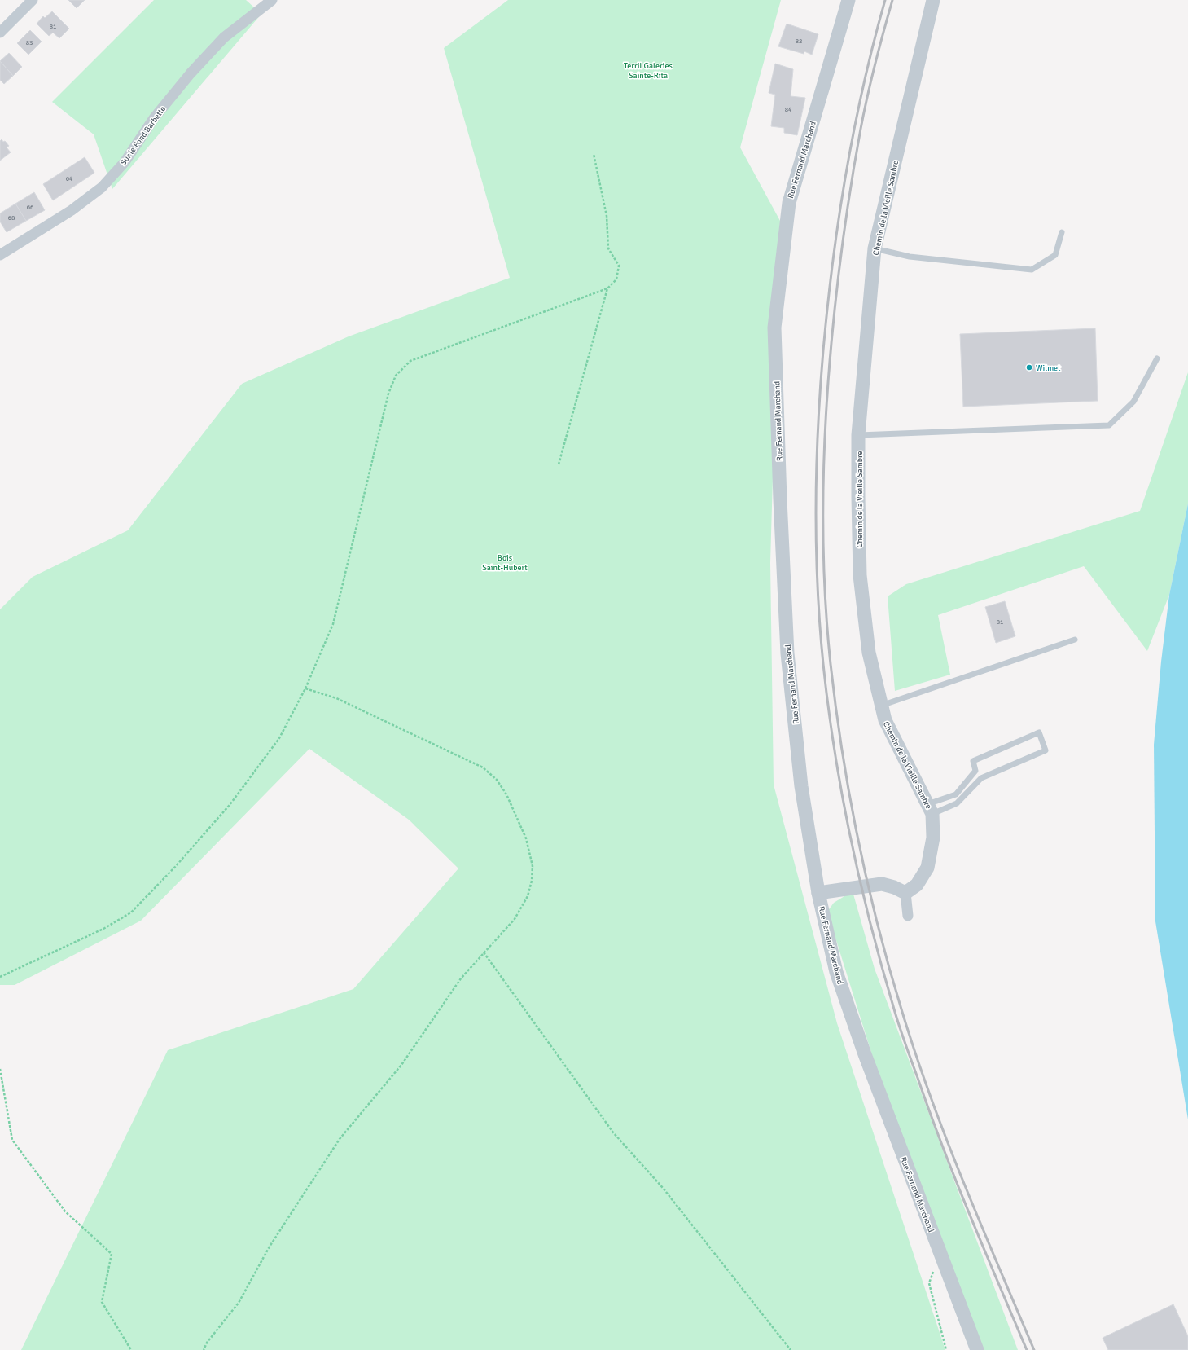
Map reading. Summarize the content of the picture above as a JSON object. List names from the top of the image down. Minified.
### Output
{"streets":{"street":["Sur le Fond Barbette","Rue Fernand Marchand","Chemin de la Vieille Sambre"]},"parks":["Terril Galeries Sainte-Rita","Bois Saint-Hubert"],"places":["Wilmet"],"house_numbers":["81","82","83","84","64","66","68","81"]}
